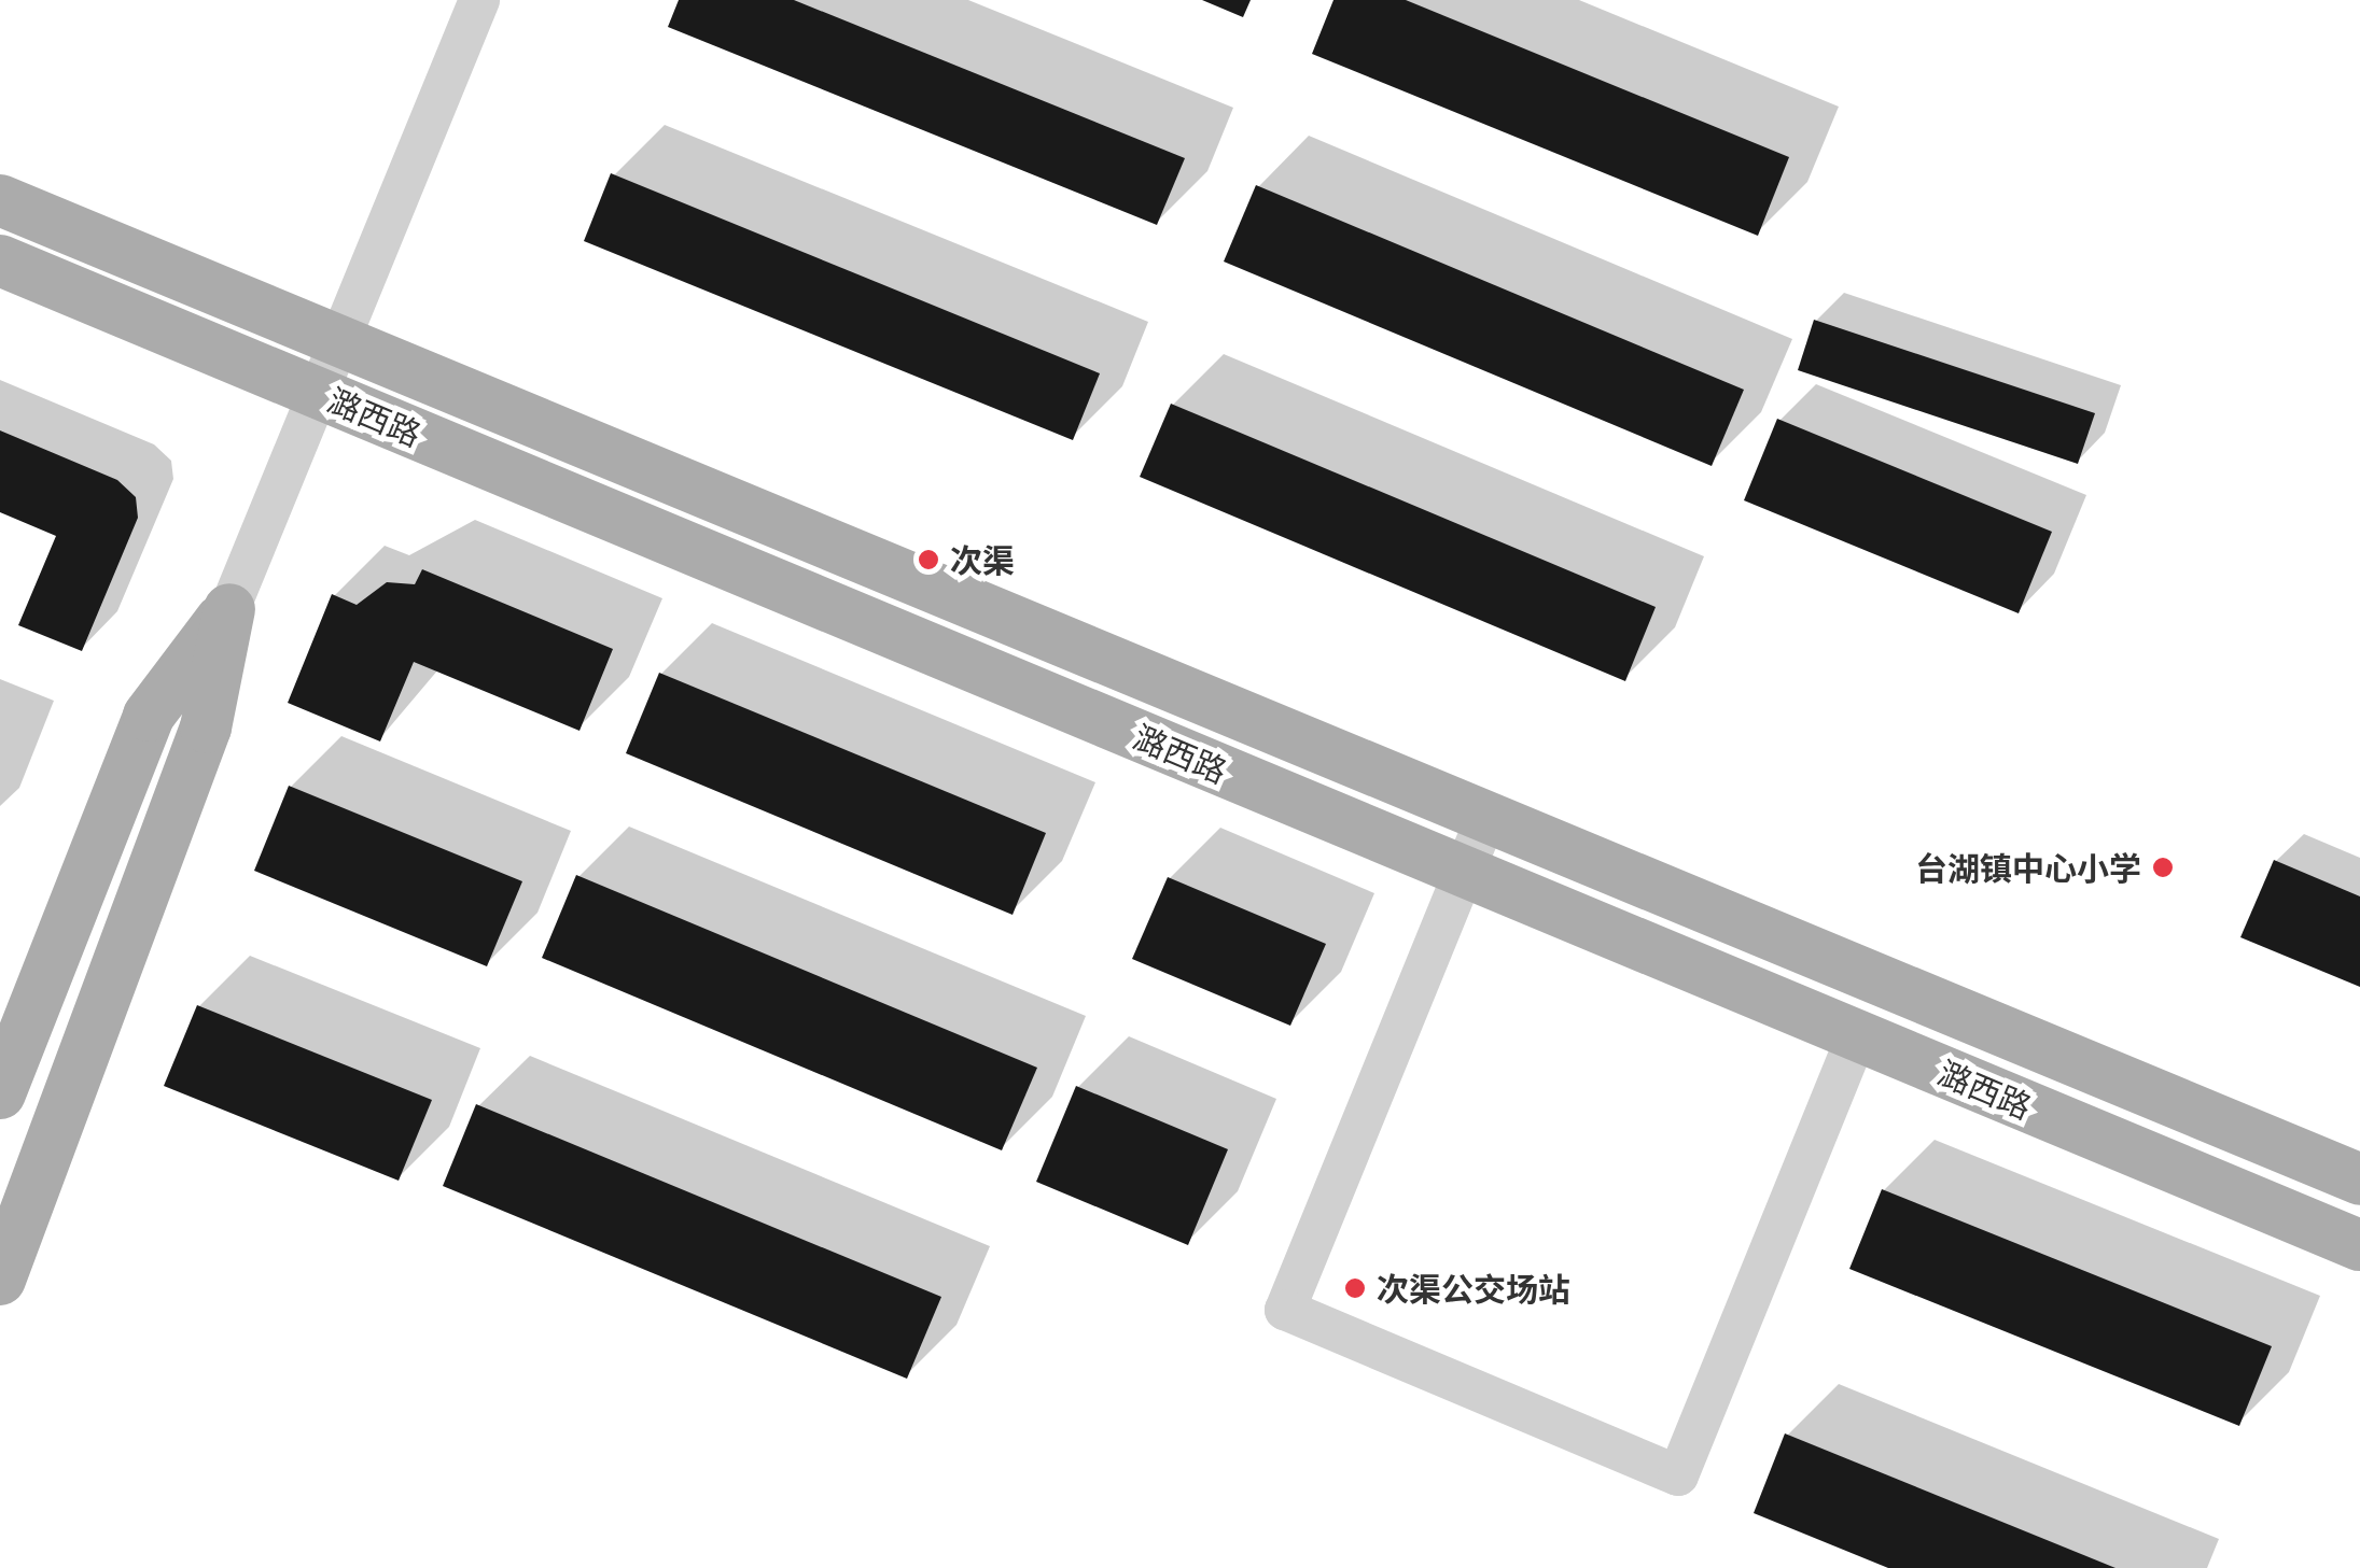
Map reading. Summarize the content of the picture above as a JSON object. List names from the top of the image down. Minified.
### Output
{"streets":{"main road":["潞西路"]},"places":["次渠","台湖镇中心小学","次渠公交场站"]}
